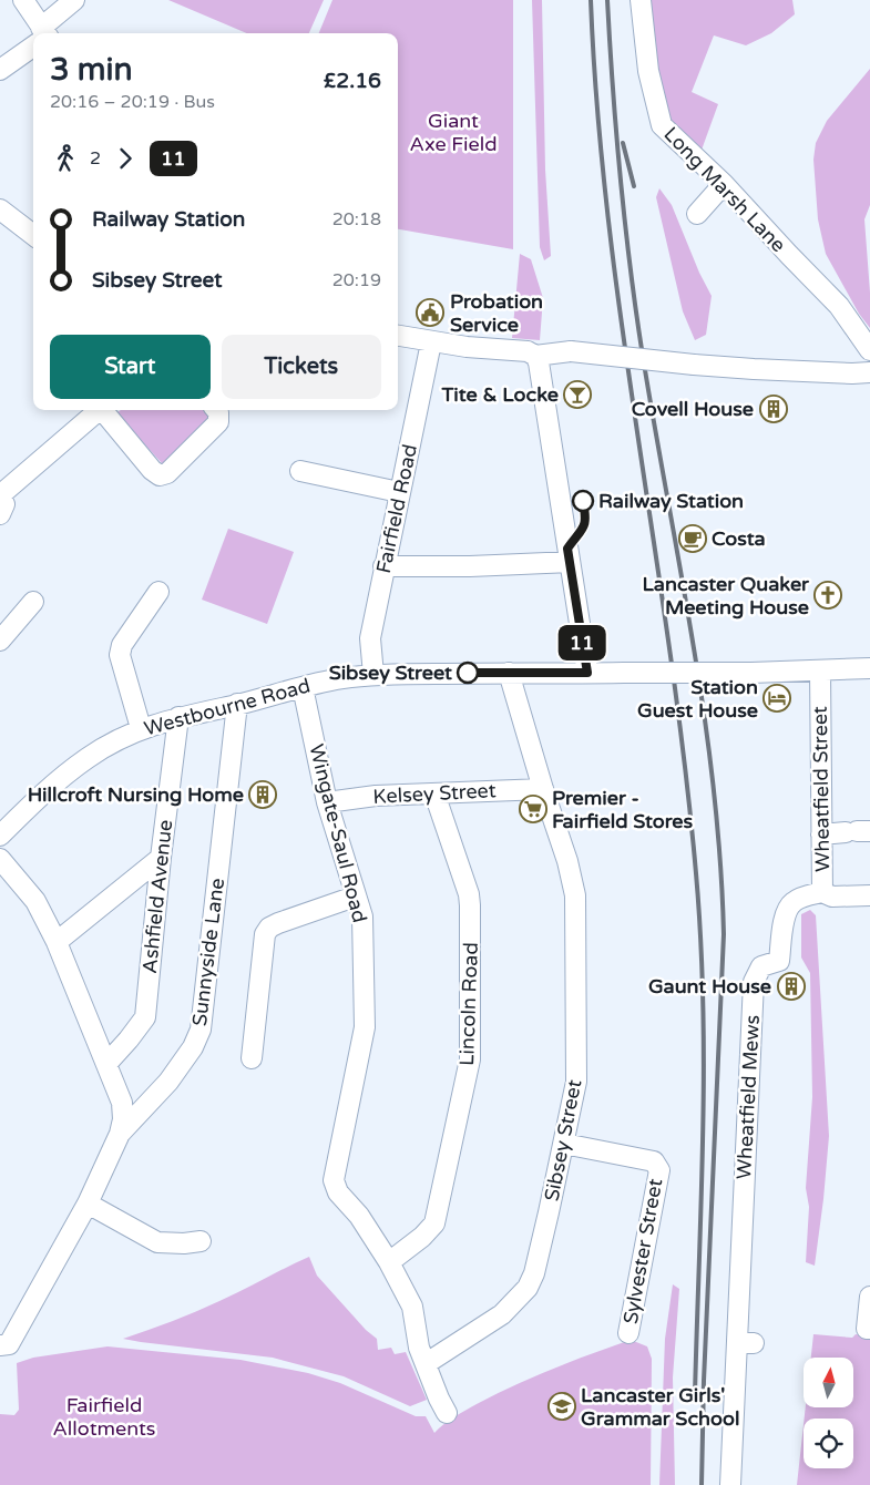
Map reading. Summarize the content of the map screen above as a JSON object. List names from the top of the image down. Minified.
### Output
{"streets":{"street":["Long Marsh Lane","Fairfield Road","Westbourne Road","Wheatfield Street","Kelsey Street","Wingate-Saul Road","Ashfield Avenue","Sunnyside Lane","Lincoln Road","Wheatfield Mews","Sibsey Street","Sylvester Street"]},"crossings":[["Fairfield Road","Westbourne Road"],["Westbourne Road","Wheatfield Street"],["Westbourne Road","Wingate-Saul Road"],["Westbourne Road","Ashfield Avenue"],["Westbourne Road","Sunnyside Lane"],["Westbourne Road","Sibsey Street"],["Wheatfield Street","Wheatfield Mews"],["Kelsey Street","Wingate-Saul Road"],["Kelsey Street","Lincoln Road"],["Kelsey Street","Sibsey Street"],["Wingate-Saul Road","Lincoln Road"],["Wingate-Saul Road","Sibsey Street"],["Sibsey Street","Sylvester Street"]],"parks":["Giant Axe Field","Fairfield Allotments"],"places":{"public building":["Probation Service"],"bar":["Tite & Locke"],"building":["Covell House","Hillcroft Nursing Home","Gaunt House"],"other":["Railway Station","Sibsey Street"],"cafe":["Costa"],"church":["Lancaster Quaker Meeting House"],"hotel":["Station Guest House"],"supermarket":["Premier - Fairfield Stores"],"school or university":["Lancaster Girls' Grammar School"]},"lines":["bus line 11"],"north":"top","page":{"on_map":"11","heading":["3 min","20:16 – 20:19 · Bus","£2.16"],"legs":["2","11"],"list":[{"name":"Railway Station","value":"20:18"},{"name":"Sibsey Street","value":"20:19"}],"buttons":["Start","Tickets"]}}
